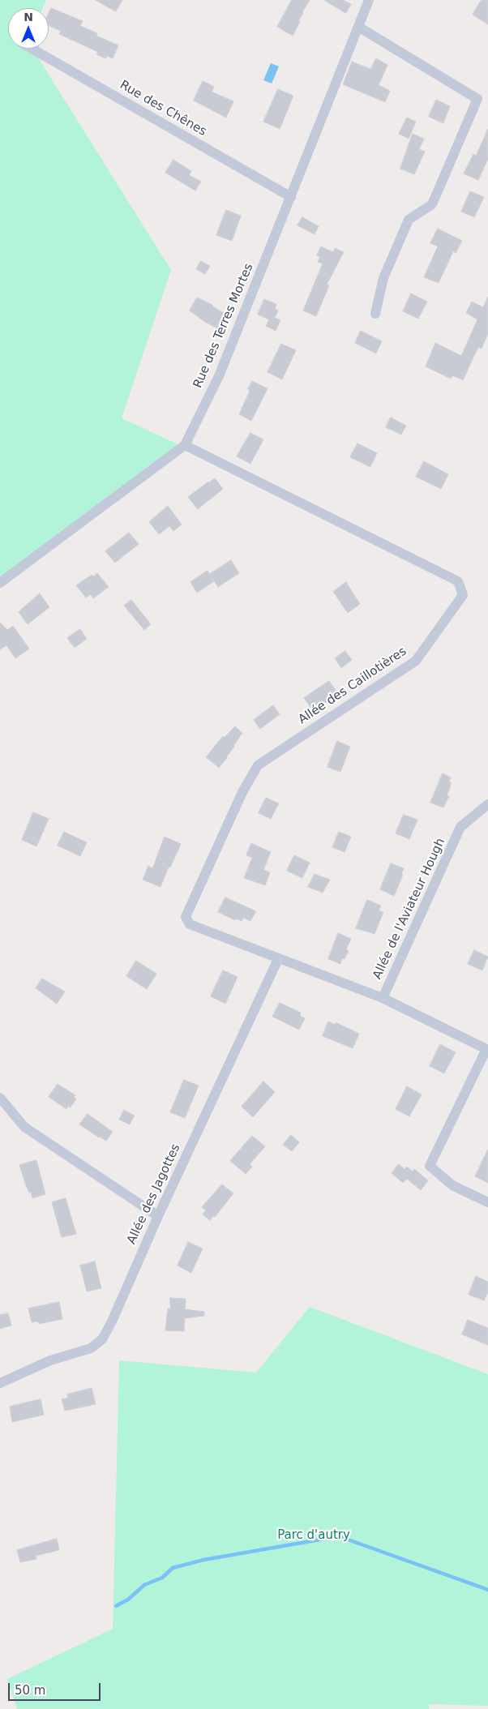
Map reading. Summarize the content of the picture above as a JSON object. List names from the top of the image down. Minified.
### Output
{"streets":{"street":["Rue des Chênes","Rue des Terres Mortes","Allée des Caillotières","Allée de l'Aviateur Hough","Allée des Jagottes"]},"crossings":[["Rue des Chênes","Rue des Terres Mortes"],["Rue des Terres Mortes","Allée des Caillotières"],["Allée des Caillotières","Allée de l'Aviateur Hough"],["Allée des Caillotières","Allée des Jagottes"],["Allée de l'Aviateur Hough","Allée des Jagottes"]],"parks":["Parc d'autry"],"scale_bar":"50 m","north":"top"}
